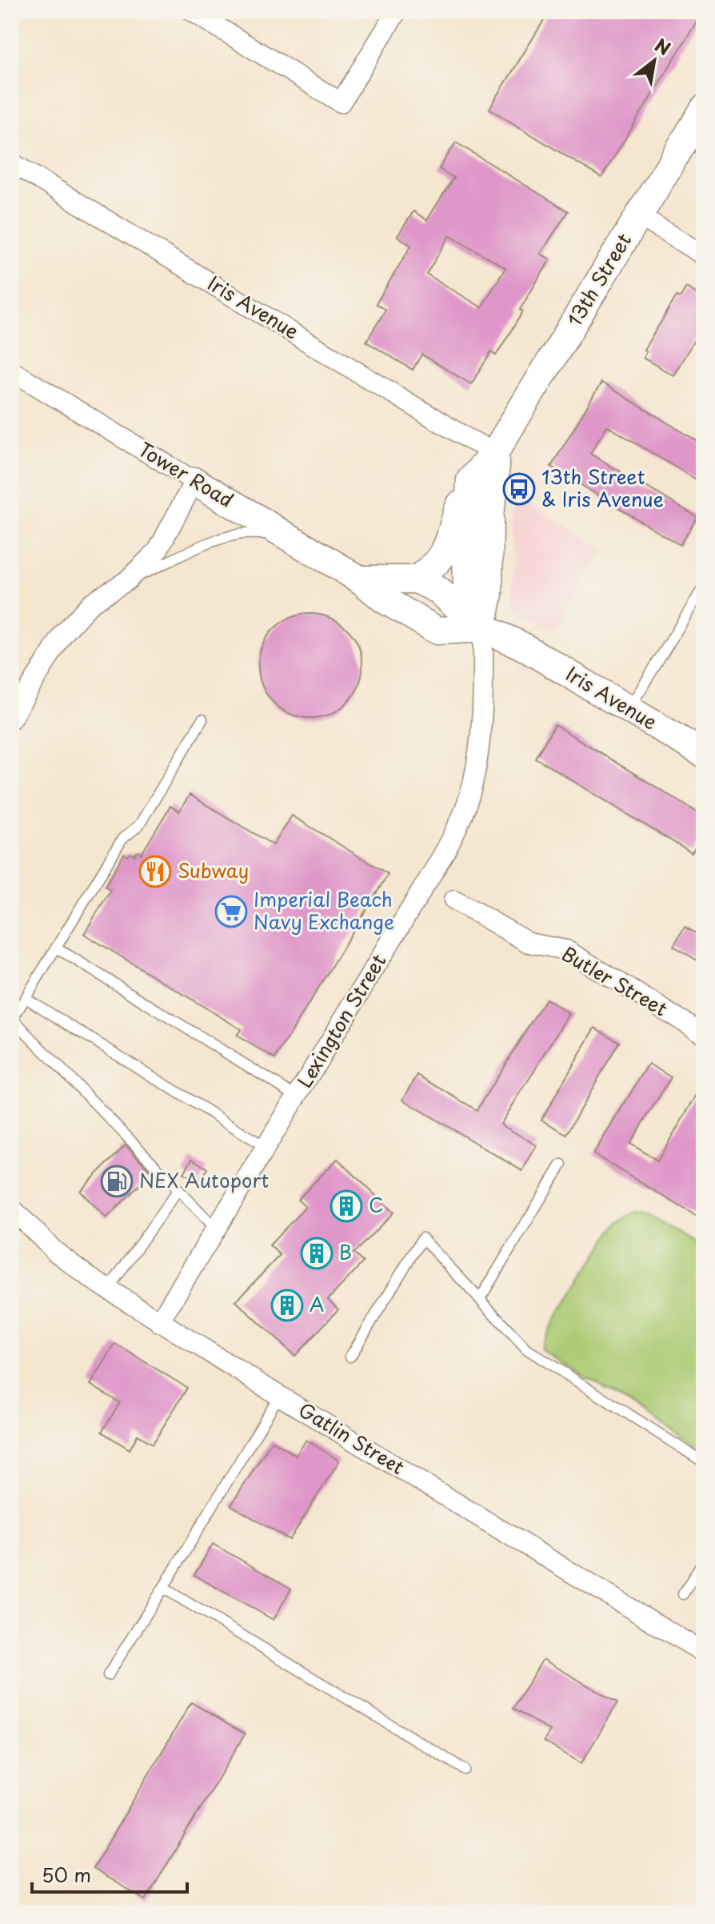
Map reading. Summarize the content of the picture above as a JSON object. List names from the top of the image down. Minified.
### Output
{"streets":{"main road":["13th Street","Iris Avenue","Tower Road"],"street":["Butler Street","Lexington Street","Gatlin Street"]},"crossings":[["13th Street","Iris Avenue"],["Iris Avenue","Tower Road"],["Iris Avenue","Lexington Street"],["Tower Road","Lexington Street"],["Lexington Street","Gatlin Street"]],"places":{"bus stop":["13th Street & Iris Avenue"],"restaurant":["Subway"],"supermarket":["Imperial Beach Navy Exchange"],"fuel station":["NEX Autoport"],"building":["C","B","A"]},"scale_bar":"50 m","north":"top right"}
